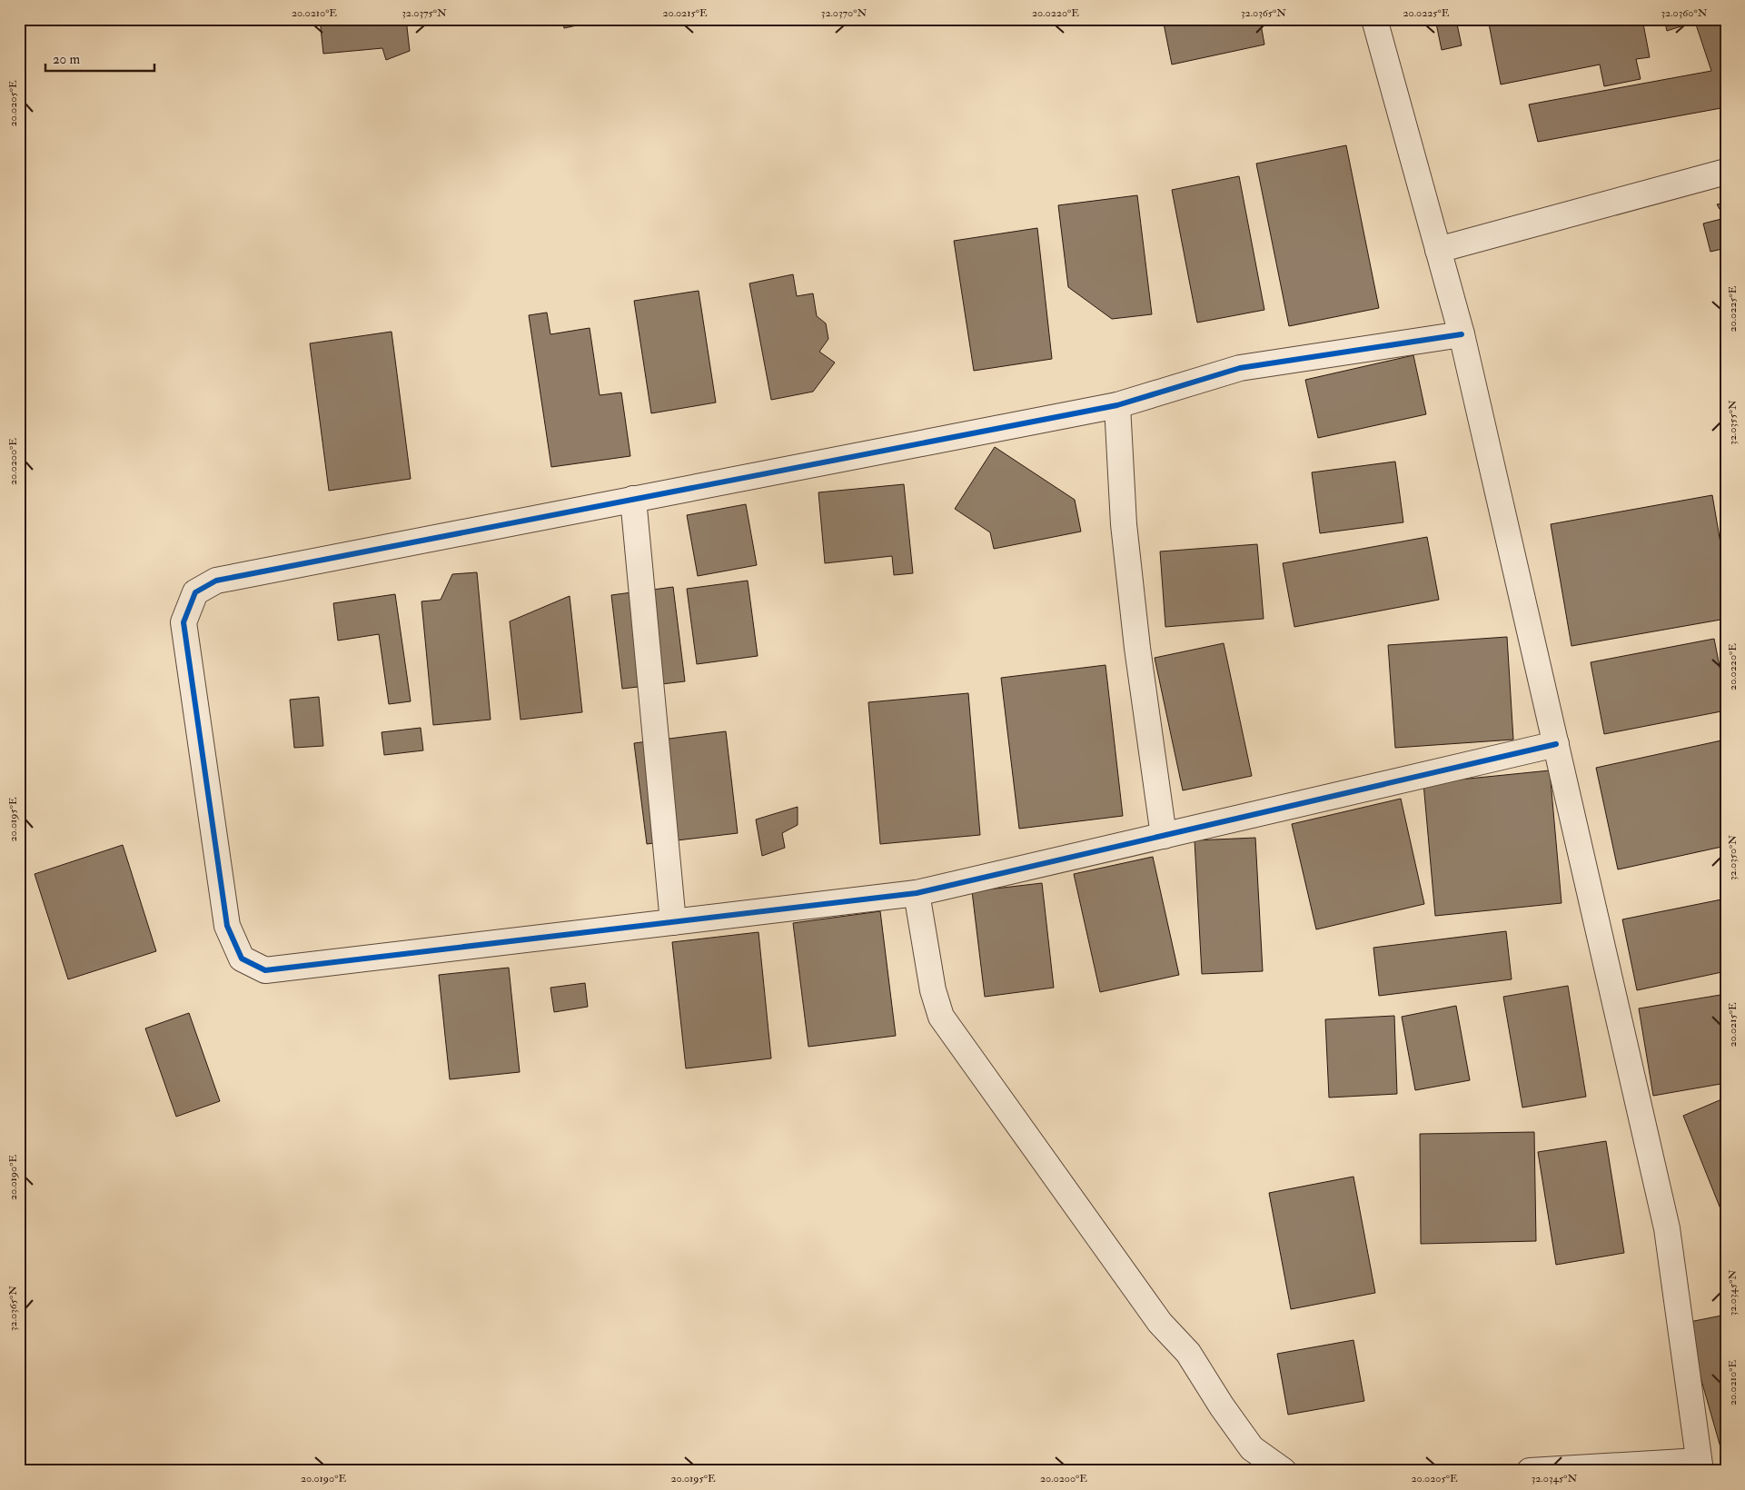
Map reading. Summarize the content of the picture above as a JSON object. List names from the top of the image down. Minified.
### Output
{"scale_bar":"20 m","coordinates":["20.0210°E","32.0375°N","20.0215°E","32.0370°N","20.0220°E","32.0365°N","20.0225°E","32.0360°N","20.0205°E","32.0355°N","20.0200°E","20.0195°E","32.0350°N","20.0190°E","32.0345°N"]}
